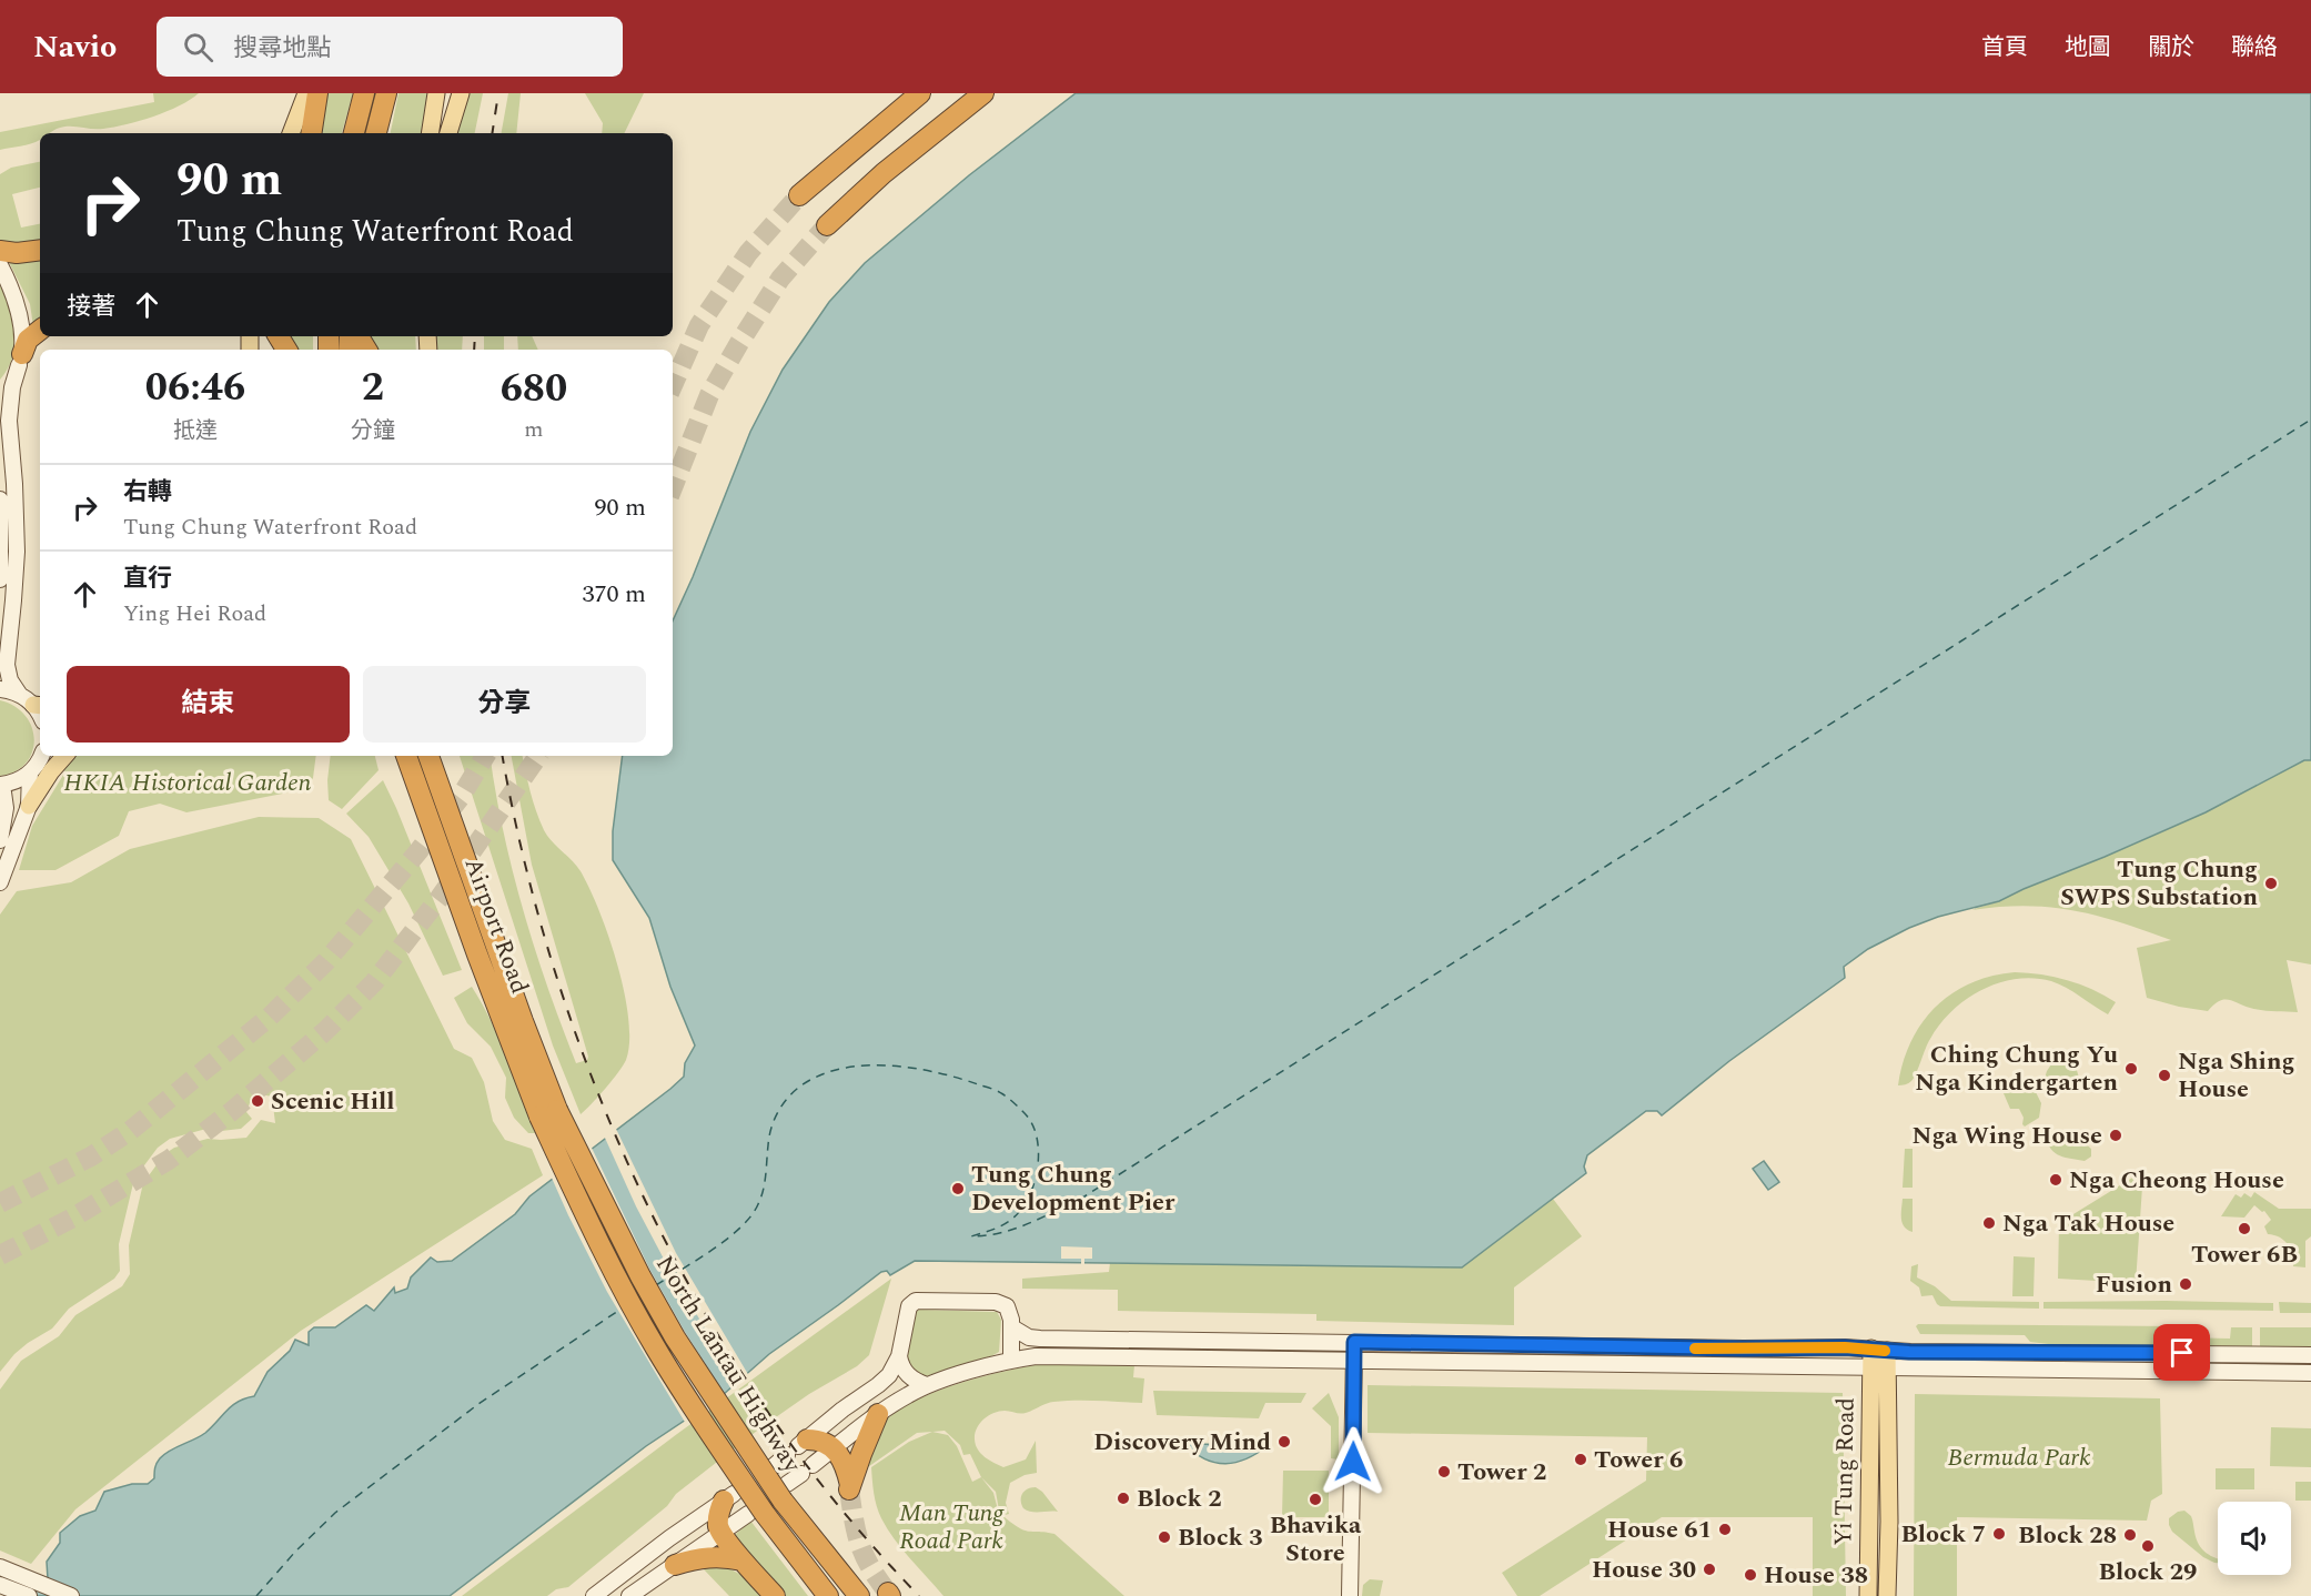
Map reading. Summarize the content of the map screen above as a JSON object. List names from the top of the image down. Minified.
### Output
{"streets":{"highway":["Airport Road","North Lantau Highway"],"main road":["Yi Tung Road"]},"crossings":[["Airport Road","North Lantau Highway"]],"parks":["HKIA Historical Garden","Bermuda Park","Man Tung Road Park"],"places":["Tung Chung SWPS Substation","Ching Chung Yu Nga Kindergarten","Nga Shing House","Scenic Hill","Nga Wing House","Nga Cheong House","Tung Chung Development Pier","Nga Tak House","Tower 6B","Fusion","Discovery Mind","Tower 6","Tower 2","Block 2","Bhavika Store","House 61","Block 7","Block 28","Block 3","Block 29","House 30","House 38"],"page":{"header":"Navio","search":"搜尋地點","nav":["首頁","地圖","關於","聯絡"],"turn":["90 m","Tung Chung Waterfront Road"],"then":"接著","eta":["06:46","抵達","2","分鐘","680","m"],"list":[{"name":"右轉","note":"Tung Chung Waterfront Road","value":"90 m"},{"name":"直行","note":"Ying Hei Road","value":"370 m"}],"buttons":["結束","分享"]}}
